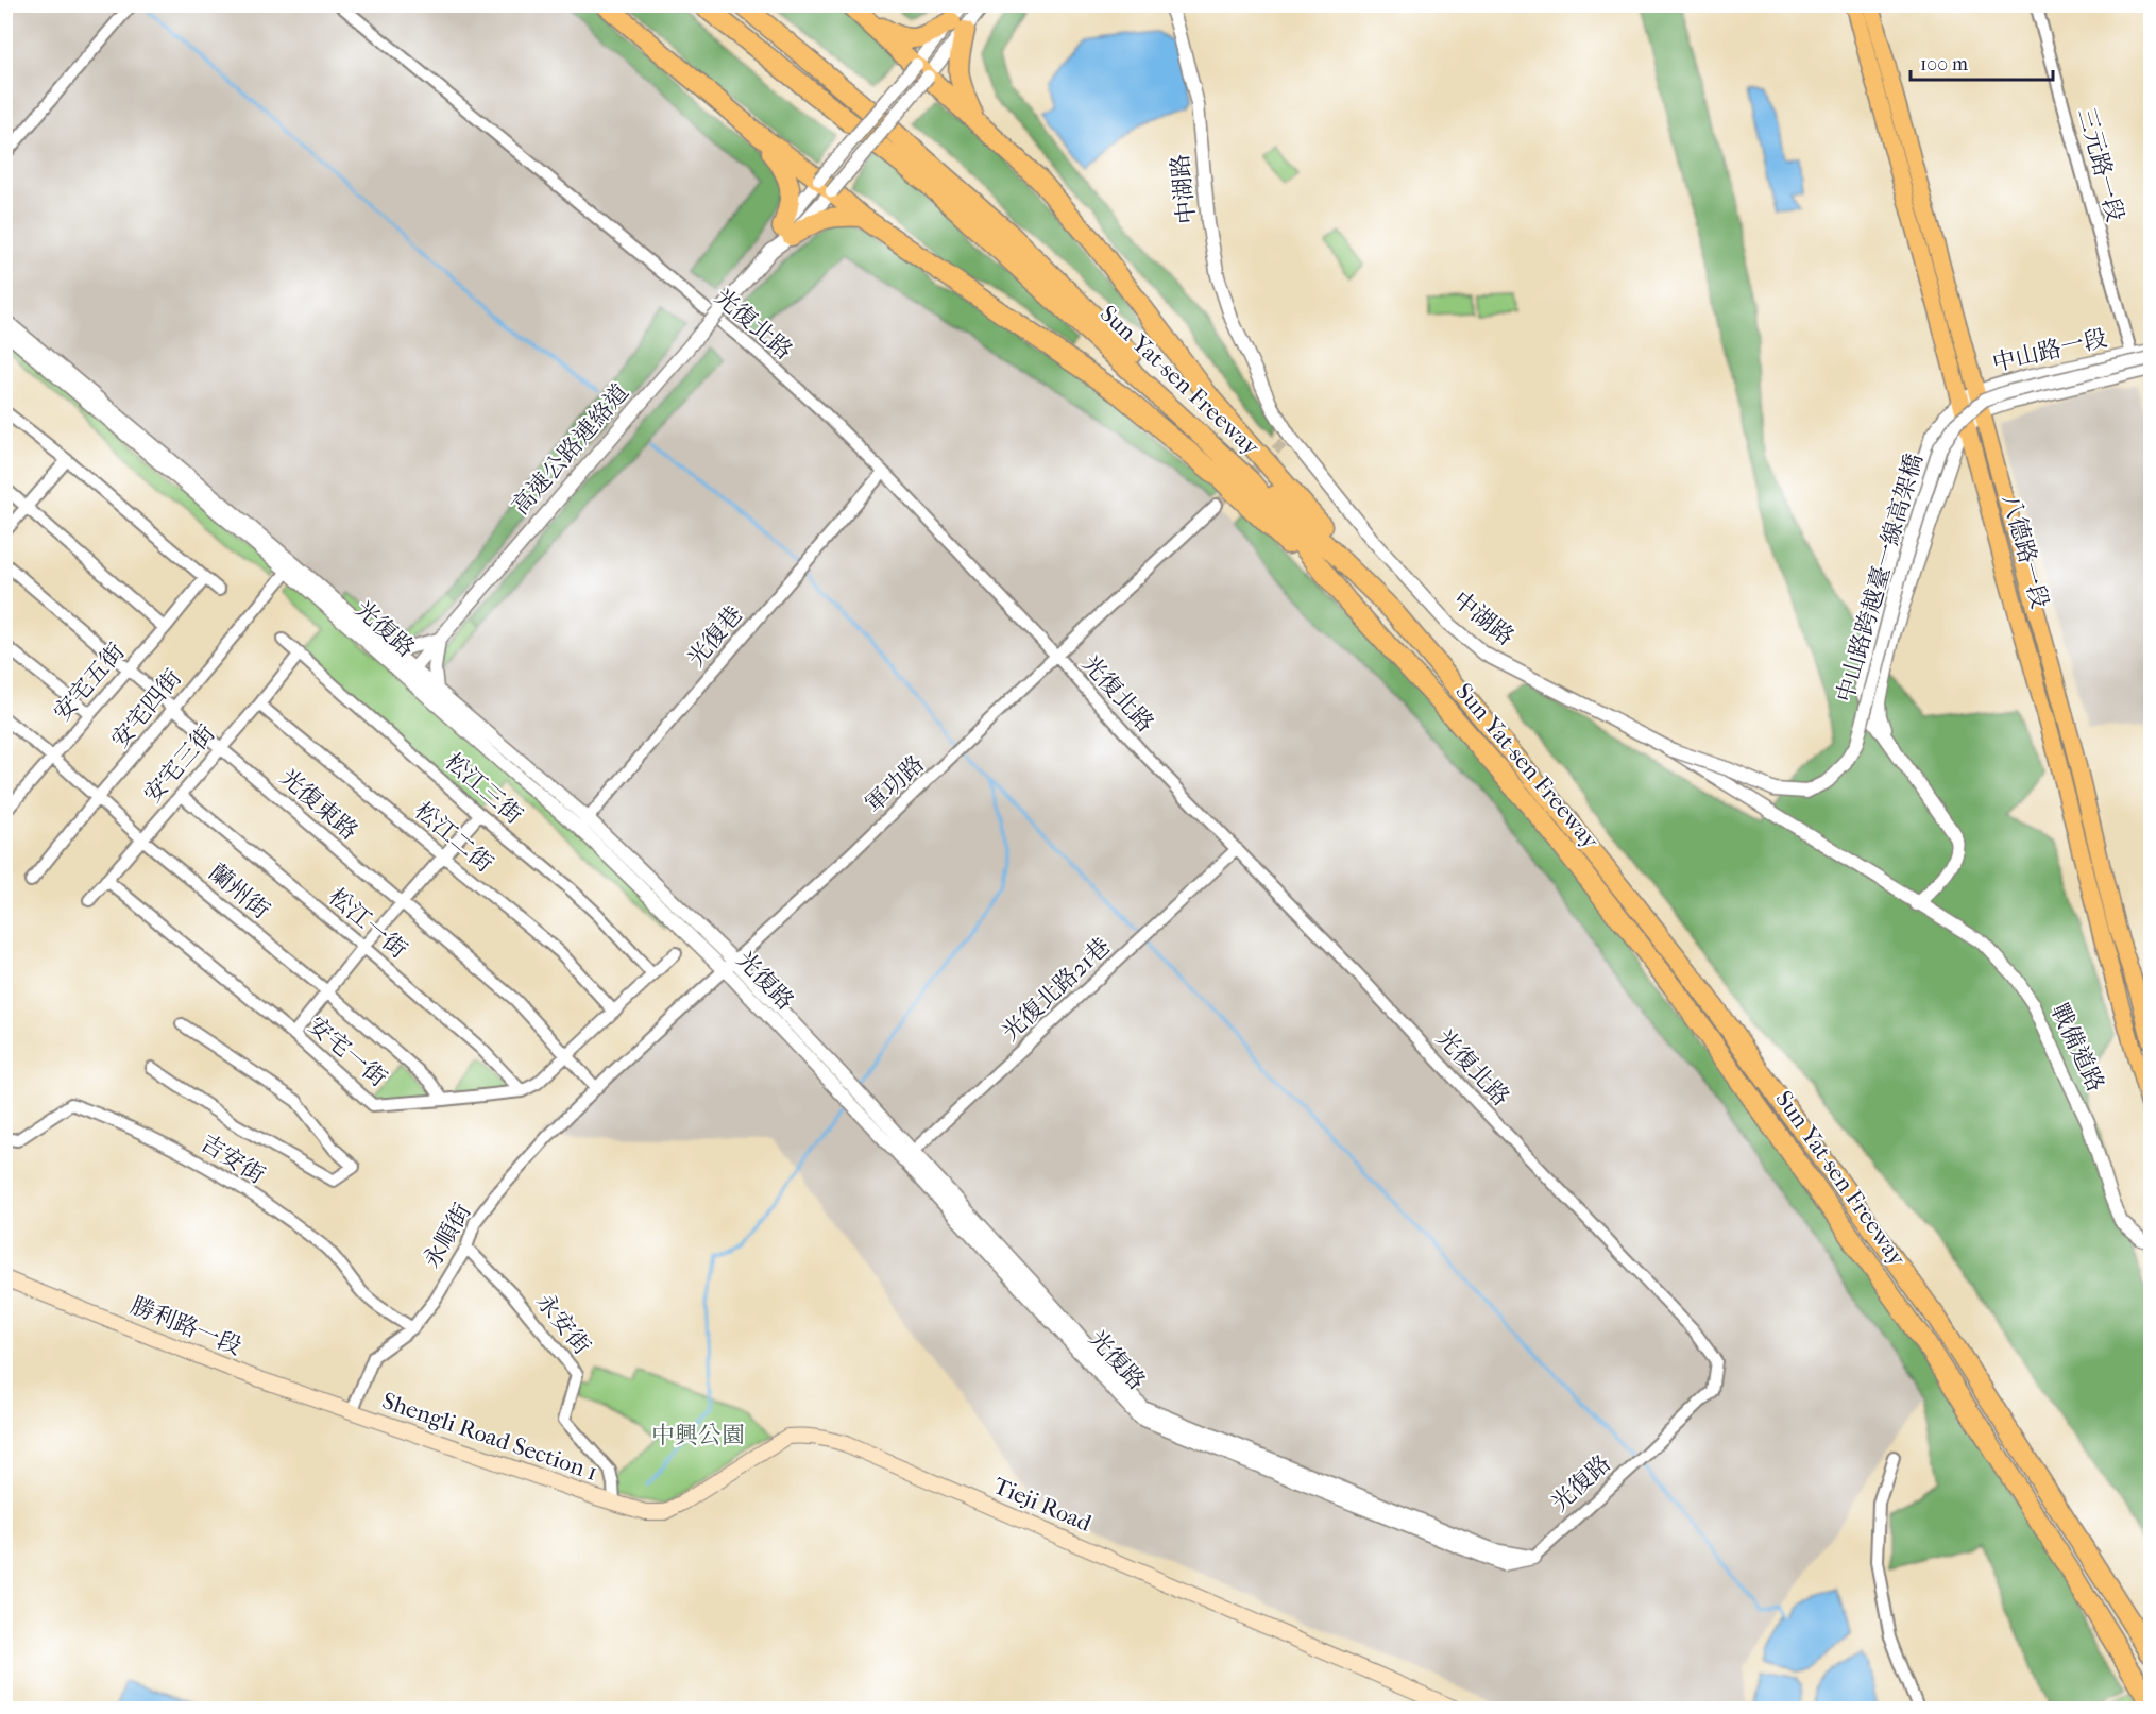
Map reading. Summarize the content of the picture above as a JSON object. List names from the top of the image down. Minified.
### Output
{"streets":{"highway":["Sun Yat-sen Freeway"],"main road":["八德路一段","勝利路一段","Shengli Road Section 1","Tieji Road"],"street":["三元路一段","中湖路","光復北路","中山路一段","高速公路連絡道","中山路跨越臺一線高架橋","光復路","光復巷","安宅五街","安宅四街","安宅三街","軍功路","松江三街","光復東路","松江二街","蘭州街","松江一街","光復北路21巷","戰備道路","安宅一街","吉安街","永順街","永安街"]},"crossings":[["三元路一段","中山路一段"],["中湖路","中山路跨越臺一線高架橋"],["中湖路","戰備道路"],["光復北路","光復路"],["光復北路","光復巷"],["光復北路","軍功路"],["光復北路","光復北路21巷"],["中山路一段","八德路一段"],["高速公路連絡道","光復路"],["光復路","光復巷"],["光復路","安宅四街"],["光復路","軍功路"],["光復路","光復北路21巷"],["安宅五街","光復東路"],["安宅五街","蘭州街"],["安宅四街","光復東路"],["安宅四街","蘭州街"],["安宅三街","松江三街"],["安宅三街","光復東路"],["安宅三街","松江二街"],["安宅三街","蘭州街"],["安宅三街","松江一街"],["安宅三街","安宅一街"],["軍功路","光復東路"],["軍功路","永順街"],["松江三街","安宅一街"],["光復東路","安宅一街"],["光復東路","永順街"],["松江二街","安宅一街"],["蘭州街","安宅一街"],["松江一街","安宅一街"],["吉安街","永順街"],["永順街","永安街"],["永順街","勝利路一段"],["永順街","Shengli Road Section 1"],["永安街","Shengli Road Section 1"],["永安街","Tieji Road"],["勝利路一段","Shengli Road Section 1"],["Shengli Road Section 1","Tieji Road"]],"parks":["中興公園"],"scale_bar":"100 m"}
